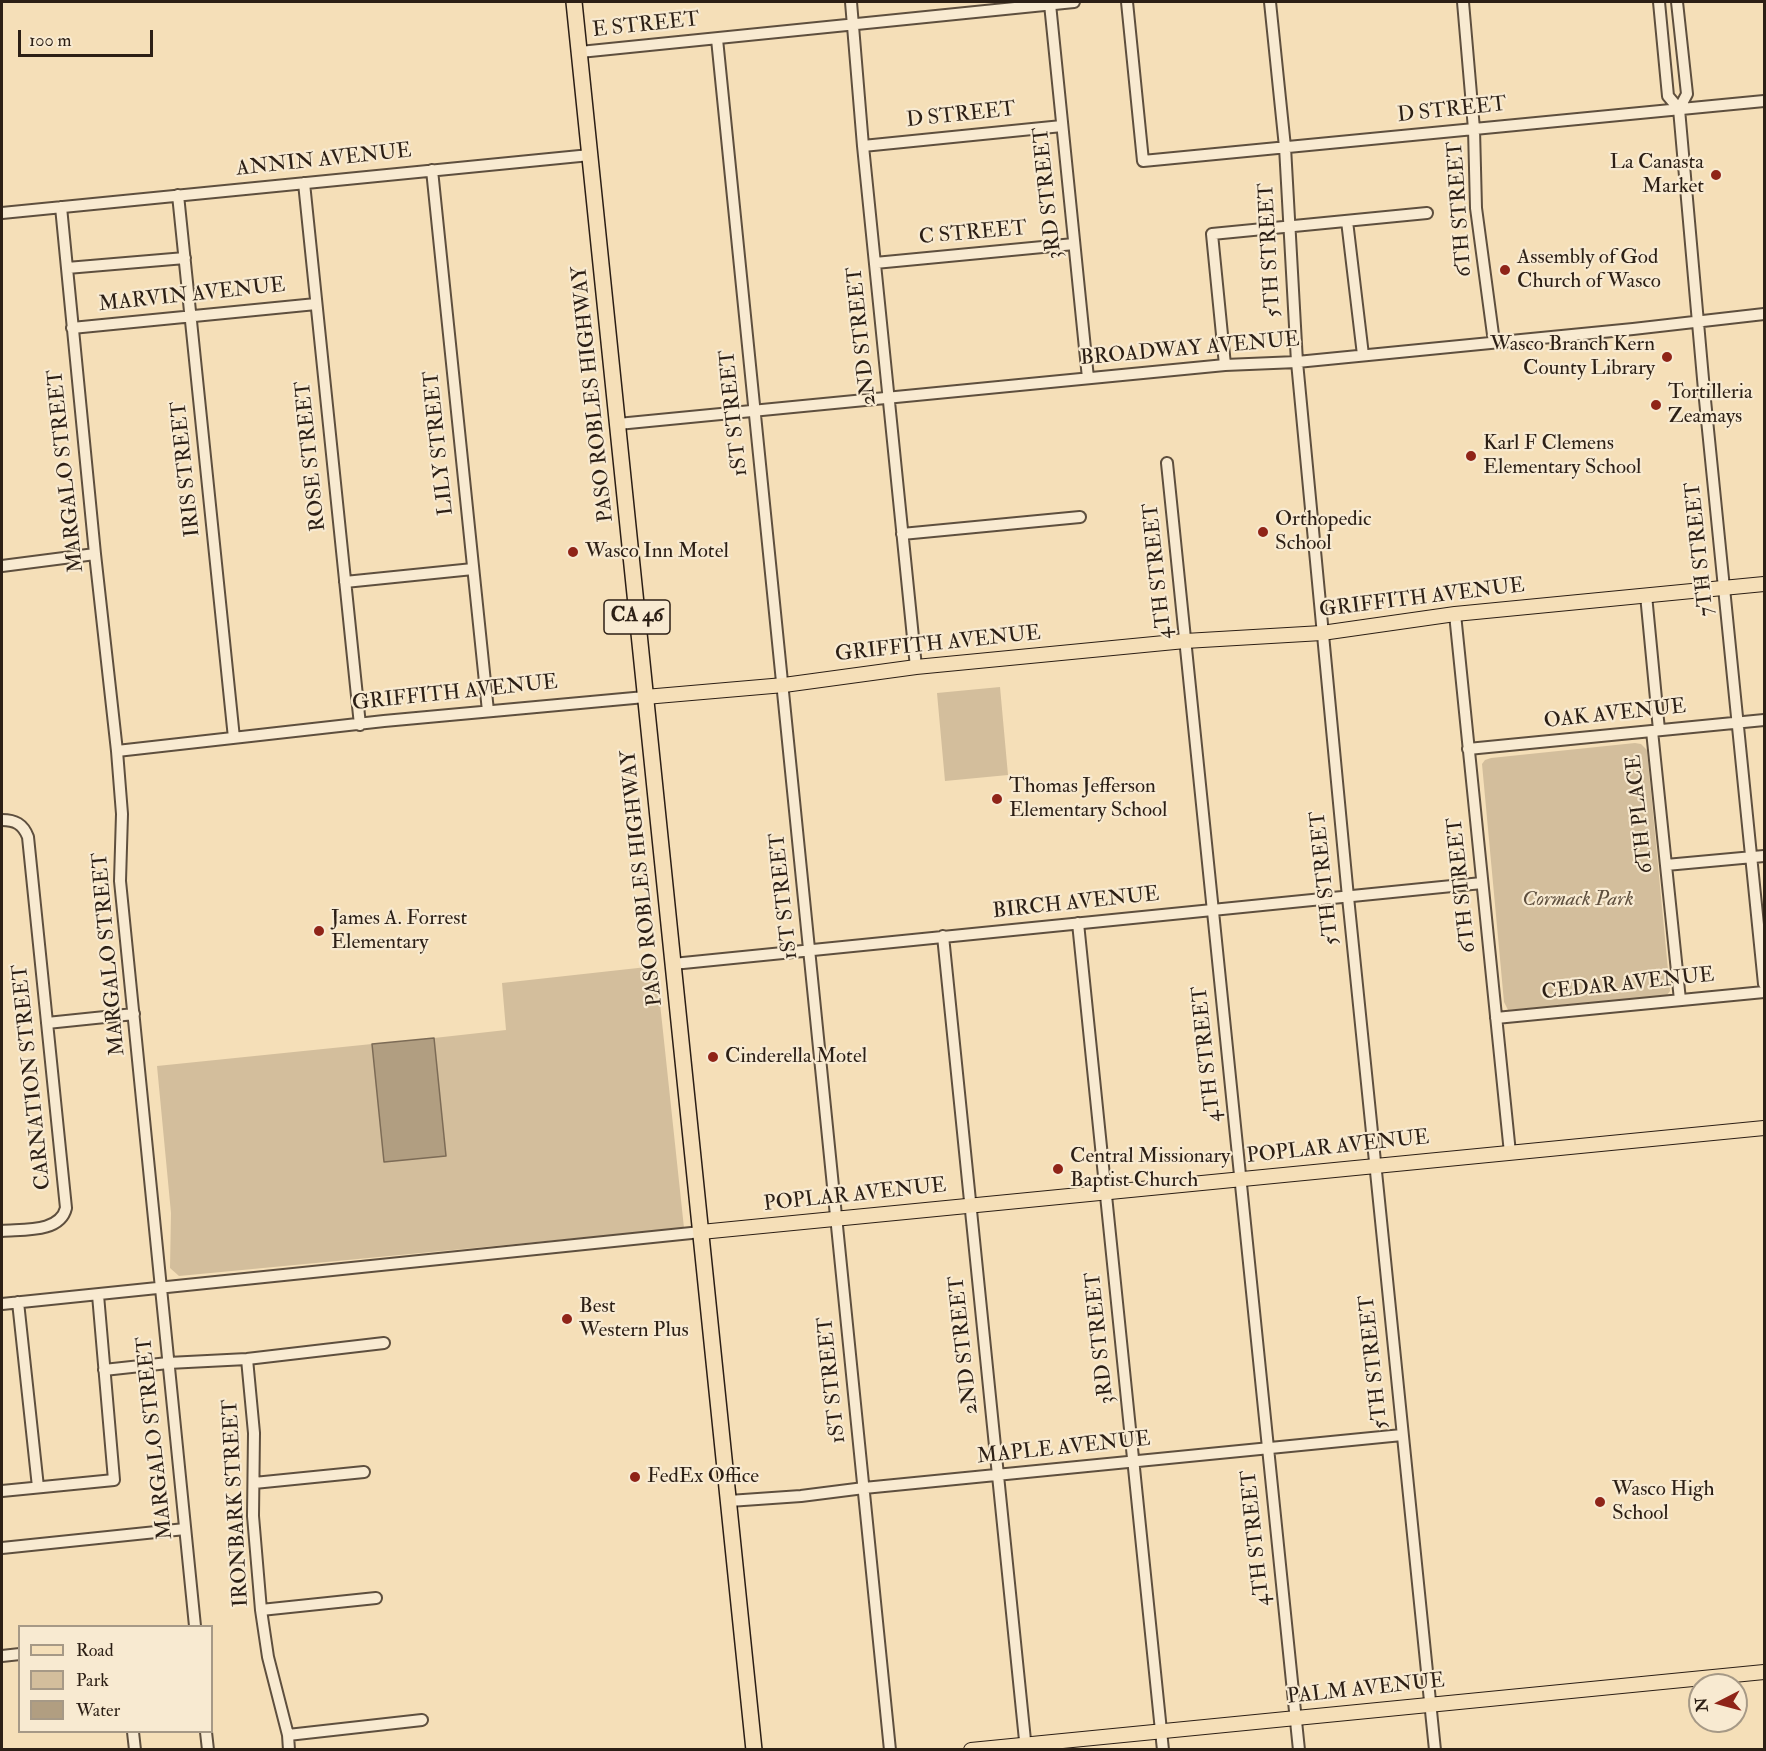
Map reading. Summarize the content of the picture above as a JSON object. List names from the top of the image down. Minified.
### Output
{"streets":{"highway":["PASO ROBLES HIGHWAY","CA 46"],"main road":["GRIFFITH AVENUE","POPLAR AVENUE","PALM AVENUE"],"street":["E STREET","D STREET","ANNIN AVENUE","3RD STREET","6TH STREET","C STREET","5TH STREET","MARVIN AVENUE","2ND STREET","BROADWAY AVENUE","1ST STREET","LILY STREET","ROSE STREET","IRIS STREET","MARGALO STREET","7TH STREET","4TH STREET","OAK AVENUE","6TH PLACE","BIRCH AVENUE","CEDAR AVENUE","CARNATION STREET","MAPLE AVENUE","IRONBARK STREET"]},"crossings":[["E STREET","3RD STREET"],["E STREET","2ND STREET"],["E STREET","PASO ROBLES HIGHWAY"],["E STREET","1ST STREET"],["D STREET","3RD STREET"],["D STREET","6TH STREET"],["D STREET","5TH STREET"],["D STREET","2ND STREET"],["D STREET","7TH STREET"],["ANNIN AVENUE","PASO ROBLES HIGHWAY"],["ANNIN AVENUE","LILY STREET"],["ANNIN AVENUE","ROSE STREET"],["ANNIN AVENUE","IRIS STREET"],["ANNIN AVENUE","MARGALO STREET"],["3RD STREET","C STREET"],["3RD STREET","BROADWAY AVENUE"],["3RD STREET","BIRCH AVENUE"],["3RD STREET","POPLAR AVENUE"],["3RD STREET","MAPLE AVENUE"],["3RD STREET","PALM AVENUE"],["6TH STREET","BROADWAY AVENUE"],["6TH STREET","GRIFFITH AVENUE"],["6TH STREET","OAK AVENUE"],["6TH STREET","BIRCH AVENUE"],["6TH STREET","CEDAR AVENUE"],["6TH STREET","POPLAR AVENUE"],["C STREET","2ND STREET"],["5TH STREET","BROADWAY AVENUE"],["5TH STREET","GRIFFITH AVENUE"],["5TH STREET","BIRCH AVENUE"],["5TH STREET","POPLAR AVENUE"],["5TH STREET","MAPLE AVENUE"],["5TH STREET","PALM AVENUE"],["MARVIN AVENUE","ROSE STREET"],["MARVIN AVENUE","IRIS STREET"],["MARVIN AVENUE","MARGALO STREET"],["2ND STREET","BROADWAY AVENUE"],["2ND STREET","GRIFFITH AVENUE"],["2ND STREET","BIRCH AVENUE"],["2ND STREET","POPLAR AVENUE"],["2ND STREET","MAPLE AVENUE"],["2ND STREET","PALM AVENUE"],["BROADWAY AVENUE","PASO ROBLES HIGHWAY"],["BROADWAY AVENUE","1ST STREET"],["BROADWAY AVENUE","7TH STREET"],["PASO ROBLES HIGHWAY","GRIFFITH AVENUE"],["PASO ROBLES HIGHWAY","BIRCH AVENUE"],["PASO ROBLES HIGHWAY","POPLAR AVENUE"],["PASO ROBLES HIGHWAY","MAPLE AVENUE"],["1ST STREET","GRIFFITH AVENUE"],["1ST STREET","BIRCH AVENUE"],["1ST STREET","POPLAR AVENUE"],["1ST STREET","MAPLE AVENUE"],["LILY STREET","GRIFFITH AVENUE"],["ROSE STREET","GRIFFITH AVENUE"],["IRIS STREET","GRIFFITH AVENUE"],["MARGALO STREET","GRIFFITH AVENUE"],["7TH STREET","GRIFFITH AVENUE"],["7TH STREET","OAK AVENUE"],["4TH STREET","GRIFFITH AVENUE"],["4TH STREET","BIRCH AVENUE"],["4TH STREET","POPLAR AVENUE"],["4TH STREET","MAPLE AVENUE"],["4TH STREET","PALM AVENUE"],["GRIFFITH AVENUE","6TH PLACE"],["OAK AVENUE","6TH PLACE"],["6TH PLACE","CEDAR AVENUE"]],"parks":["Cormack Park"],"places":["La Canasta Market","Assembly of God Church of Wasco","Wasco Branch Kern County Library","Tortilleria Zeamays","Karl F Clemens Elementary School","Orthopedic School","Wasco Inn Motel","Thomas Jefferson Elementary School","James A. Forrest Elementary","Cinderella Motel","Central Missionary Baptist Church","Best Western Plus","FedEx Office","Wasco High School"],"legend":["Road","Park","Water"],"scale_bar":"100 m","north":"left"}
